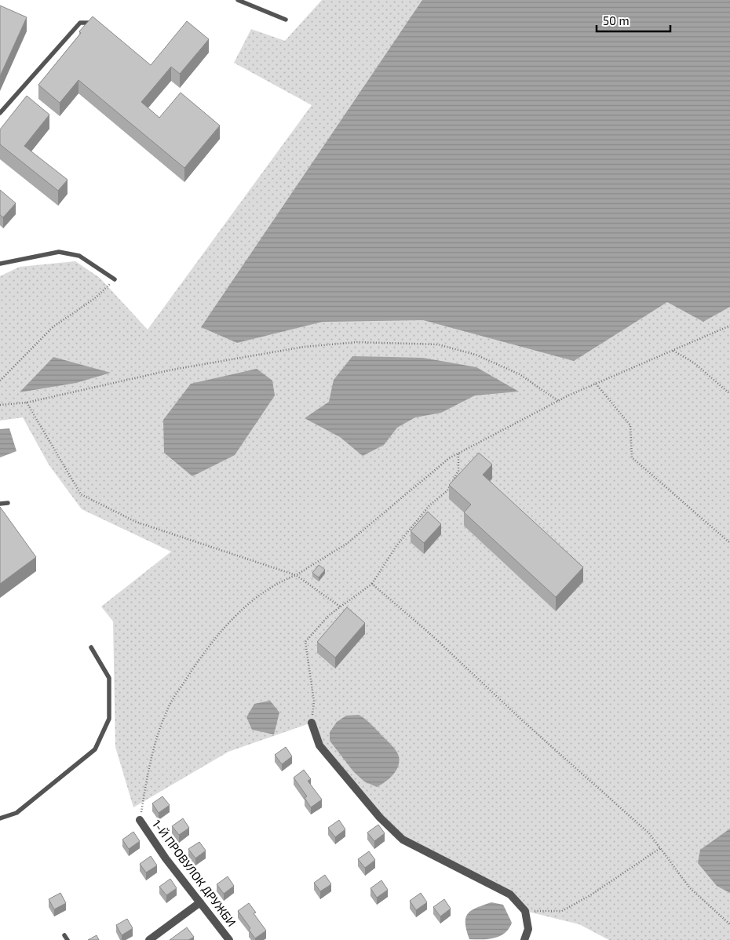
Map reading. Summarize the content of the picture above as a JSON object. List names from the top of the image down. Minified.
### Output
{"streets":{"street":["1-Й ПРОВУЛОК ДРУЖБИ"]},"scale_bar":"50 m"}
